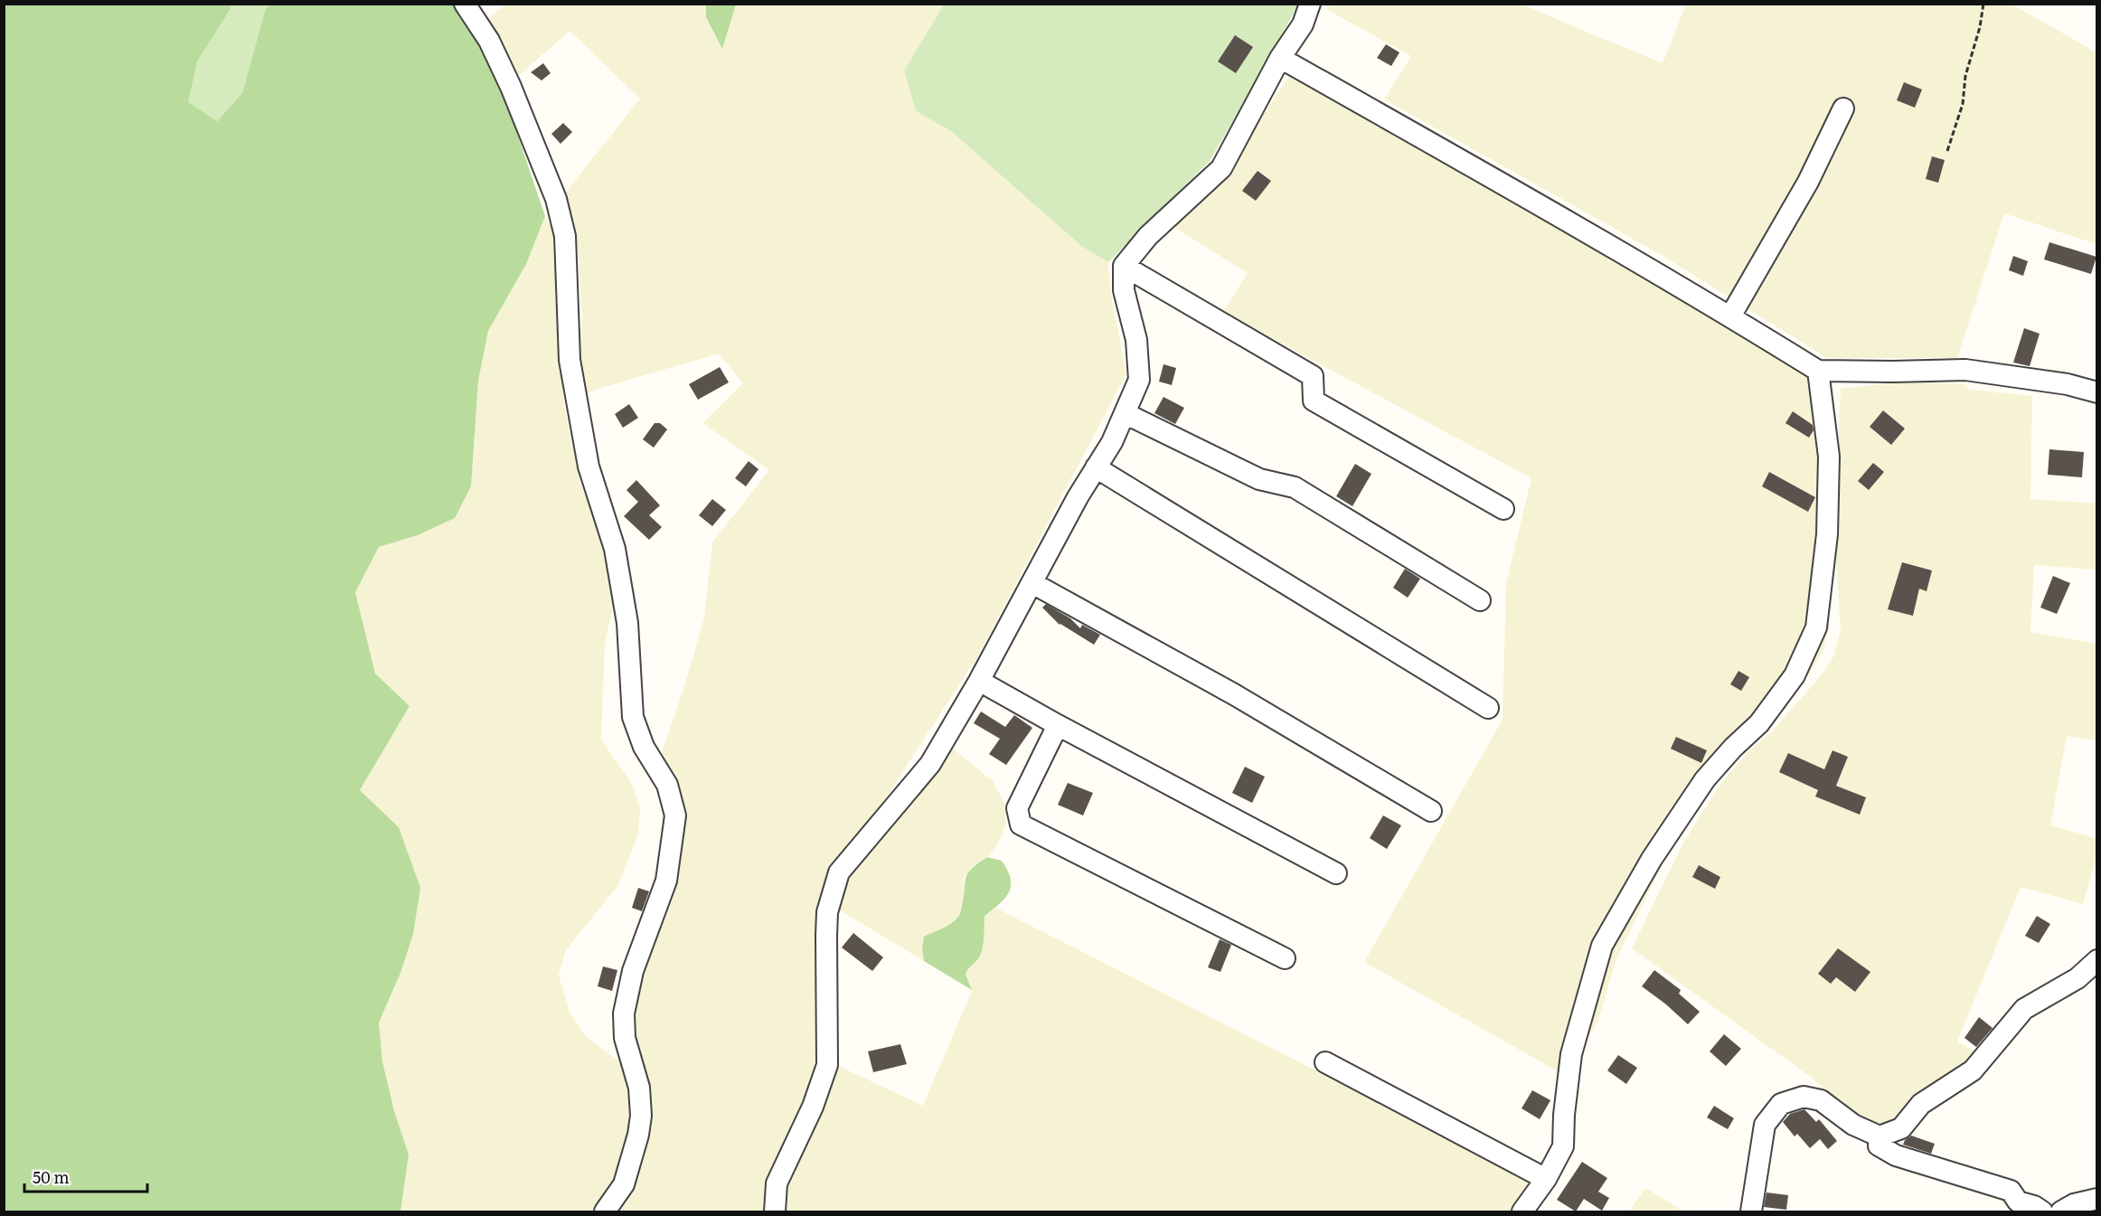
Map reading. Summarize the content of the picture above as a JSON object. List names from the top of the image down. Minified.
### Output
{"scale_bar":"50 m"}
